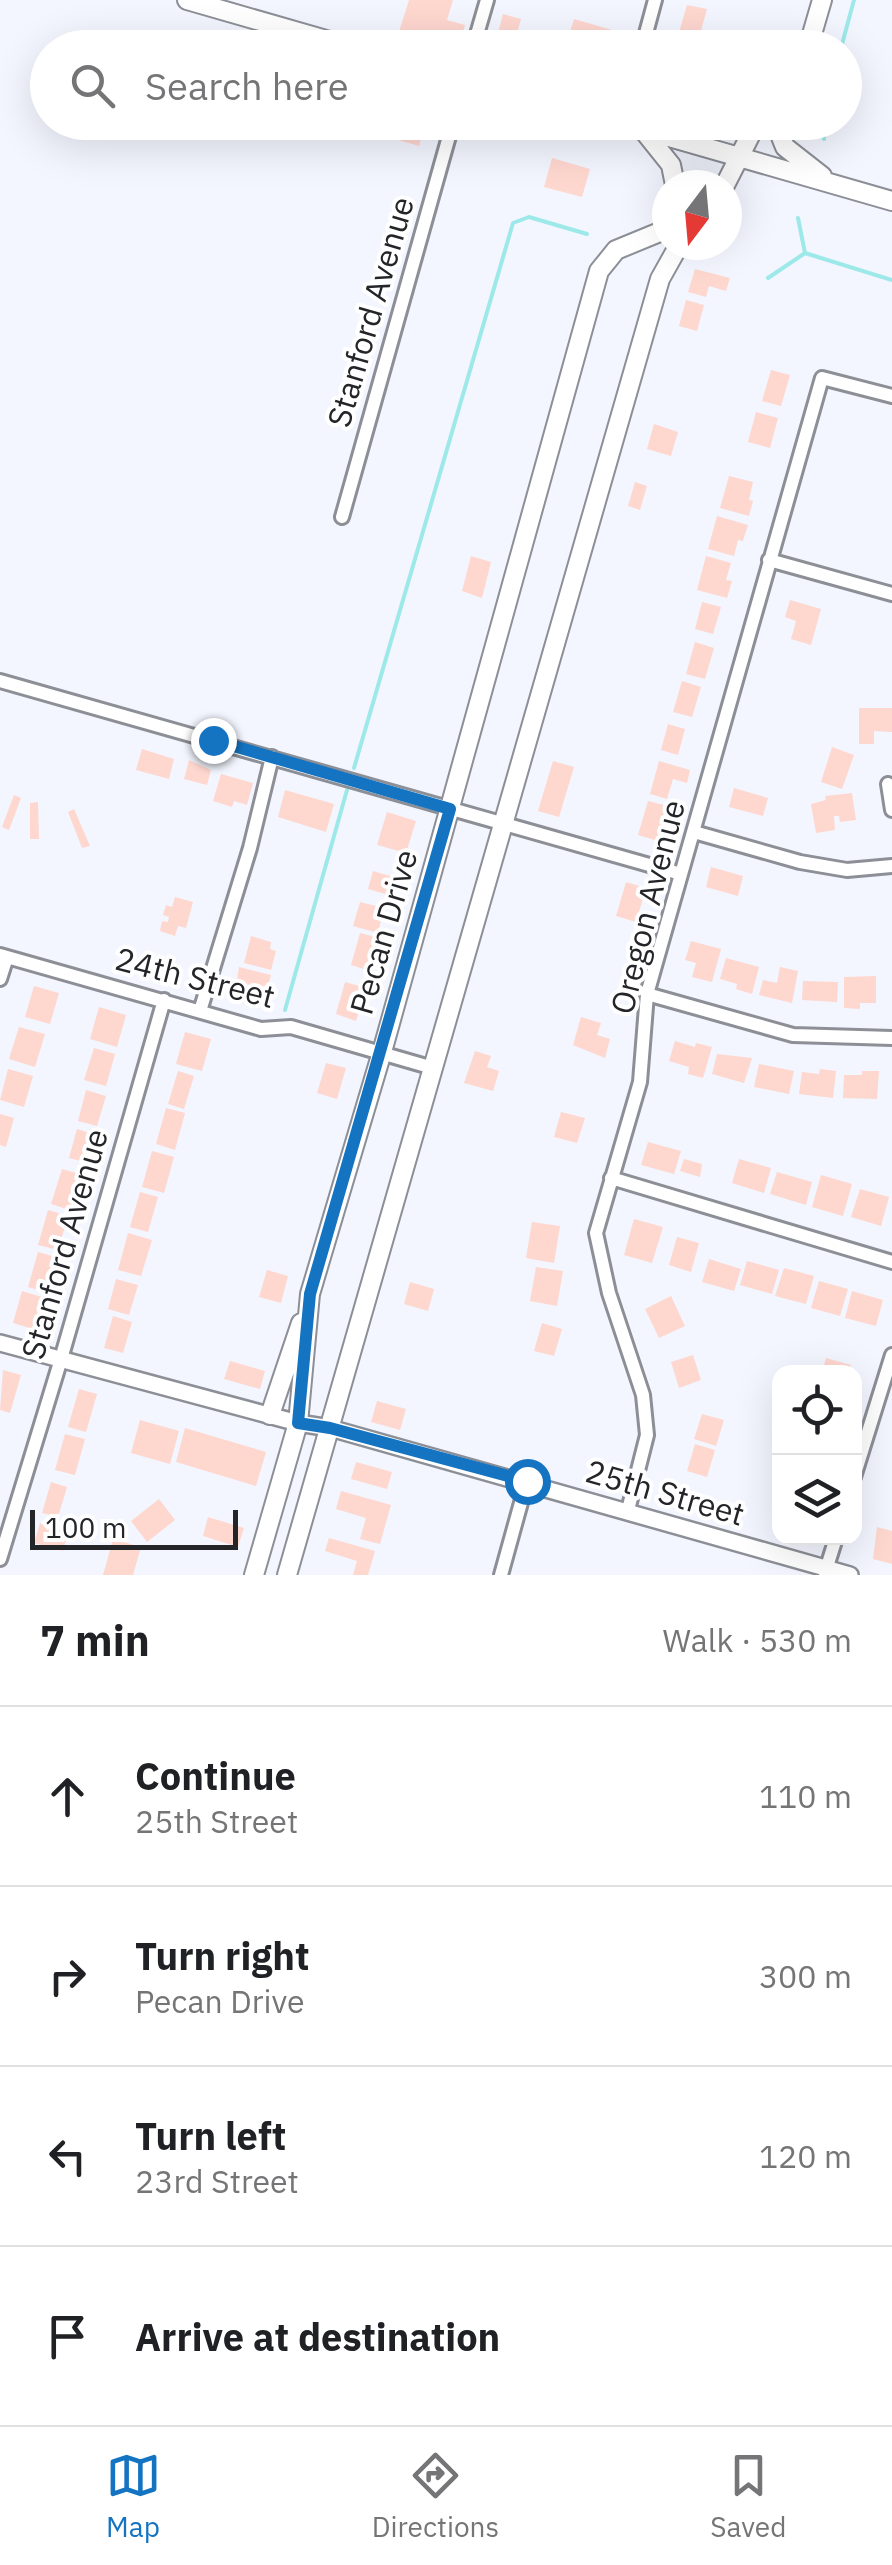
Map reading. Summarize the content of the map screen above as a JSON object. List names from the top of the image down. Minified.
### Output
{"streets":{"main road":["Pecan Drive"],"street":["Stanford Avenue","Oregon Avenue","24th Street","25th Street"]},"crossings":[["Stanford Avenue","24th Street"],["Stanford Avenue","25th Street"],["Oregon Avenue","25th Street"],["Pecan Drive","24th Street"],["Pecan Drive","25th Street"]],"scale_bar":"100 m","north":"bottom","page":{"search":"Search here","scale":"100 m","heading":["7 min","Walk · 530 m"],"list":[["Continue","25th Street","110 m"],["Turn right","Pecan Drive","300 m"],["Turn left","23rd Street","120 m"],"Arrive at destination"],"nav":["Map","Directions","Saved"]}}
